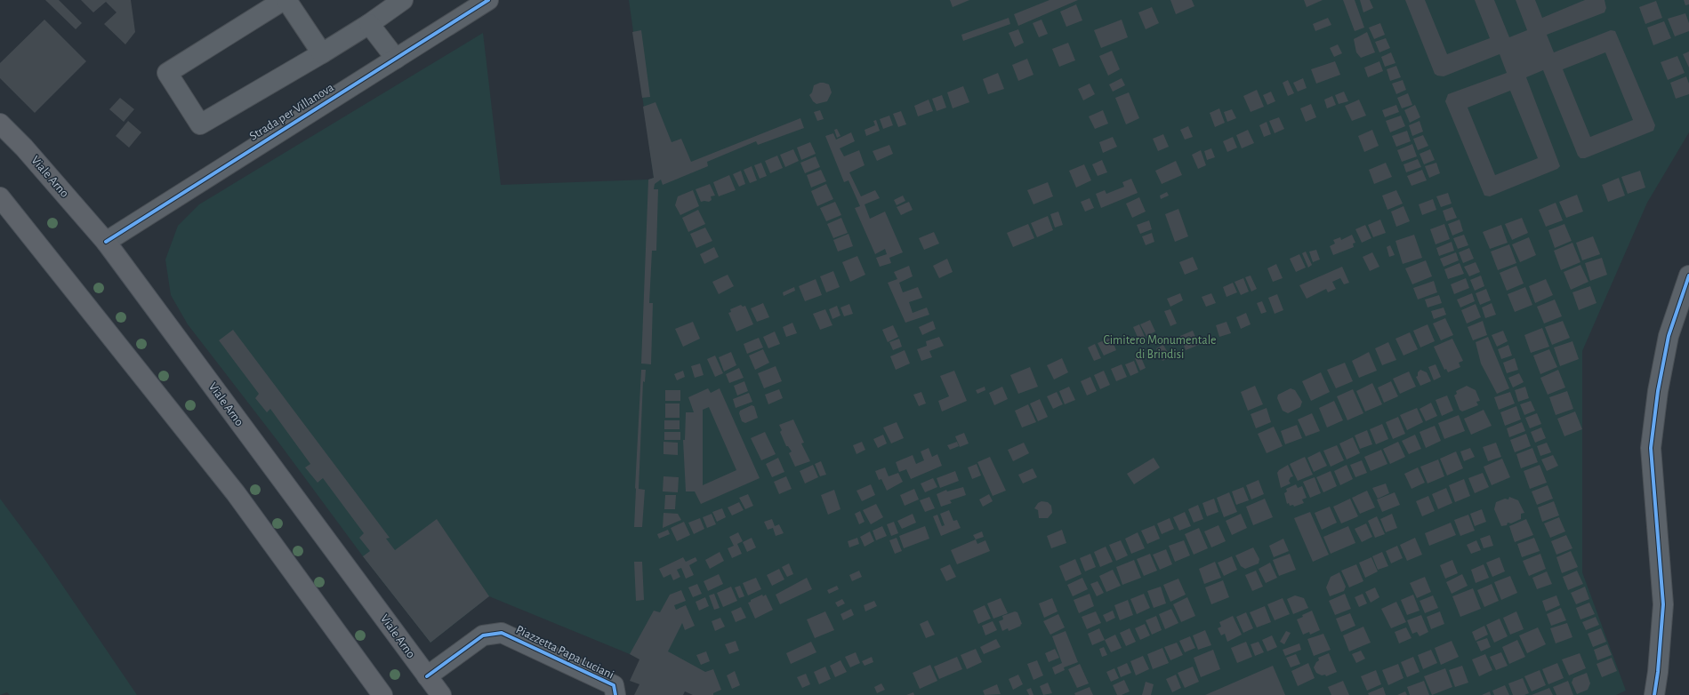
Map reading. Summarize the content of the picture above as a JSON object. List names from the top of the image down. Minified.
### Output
{"streets":{"main road":["Viale Arno"],"street":["Strada per Villanova","Piazzetta Papa Luciani"]},"crossings":[["Strada per Villanova","Viale Arno"],["Viale Arno","Piazzetta Papa Luciani"]],"parks":["Cimitero Monumentale di Brindisi"]}
